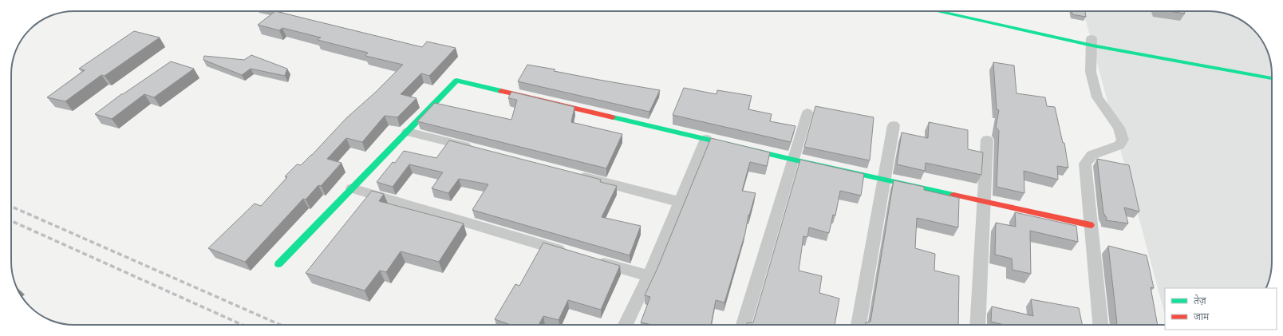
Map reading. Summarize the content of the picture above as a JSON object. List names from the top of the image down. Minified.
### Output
{"legend":["तेज़","जाम"]}
